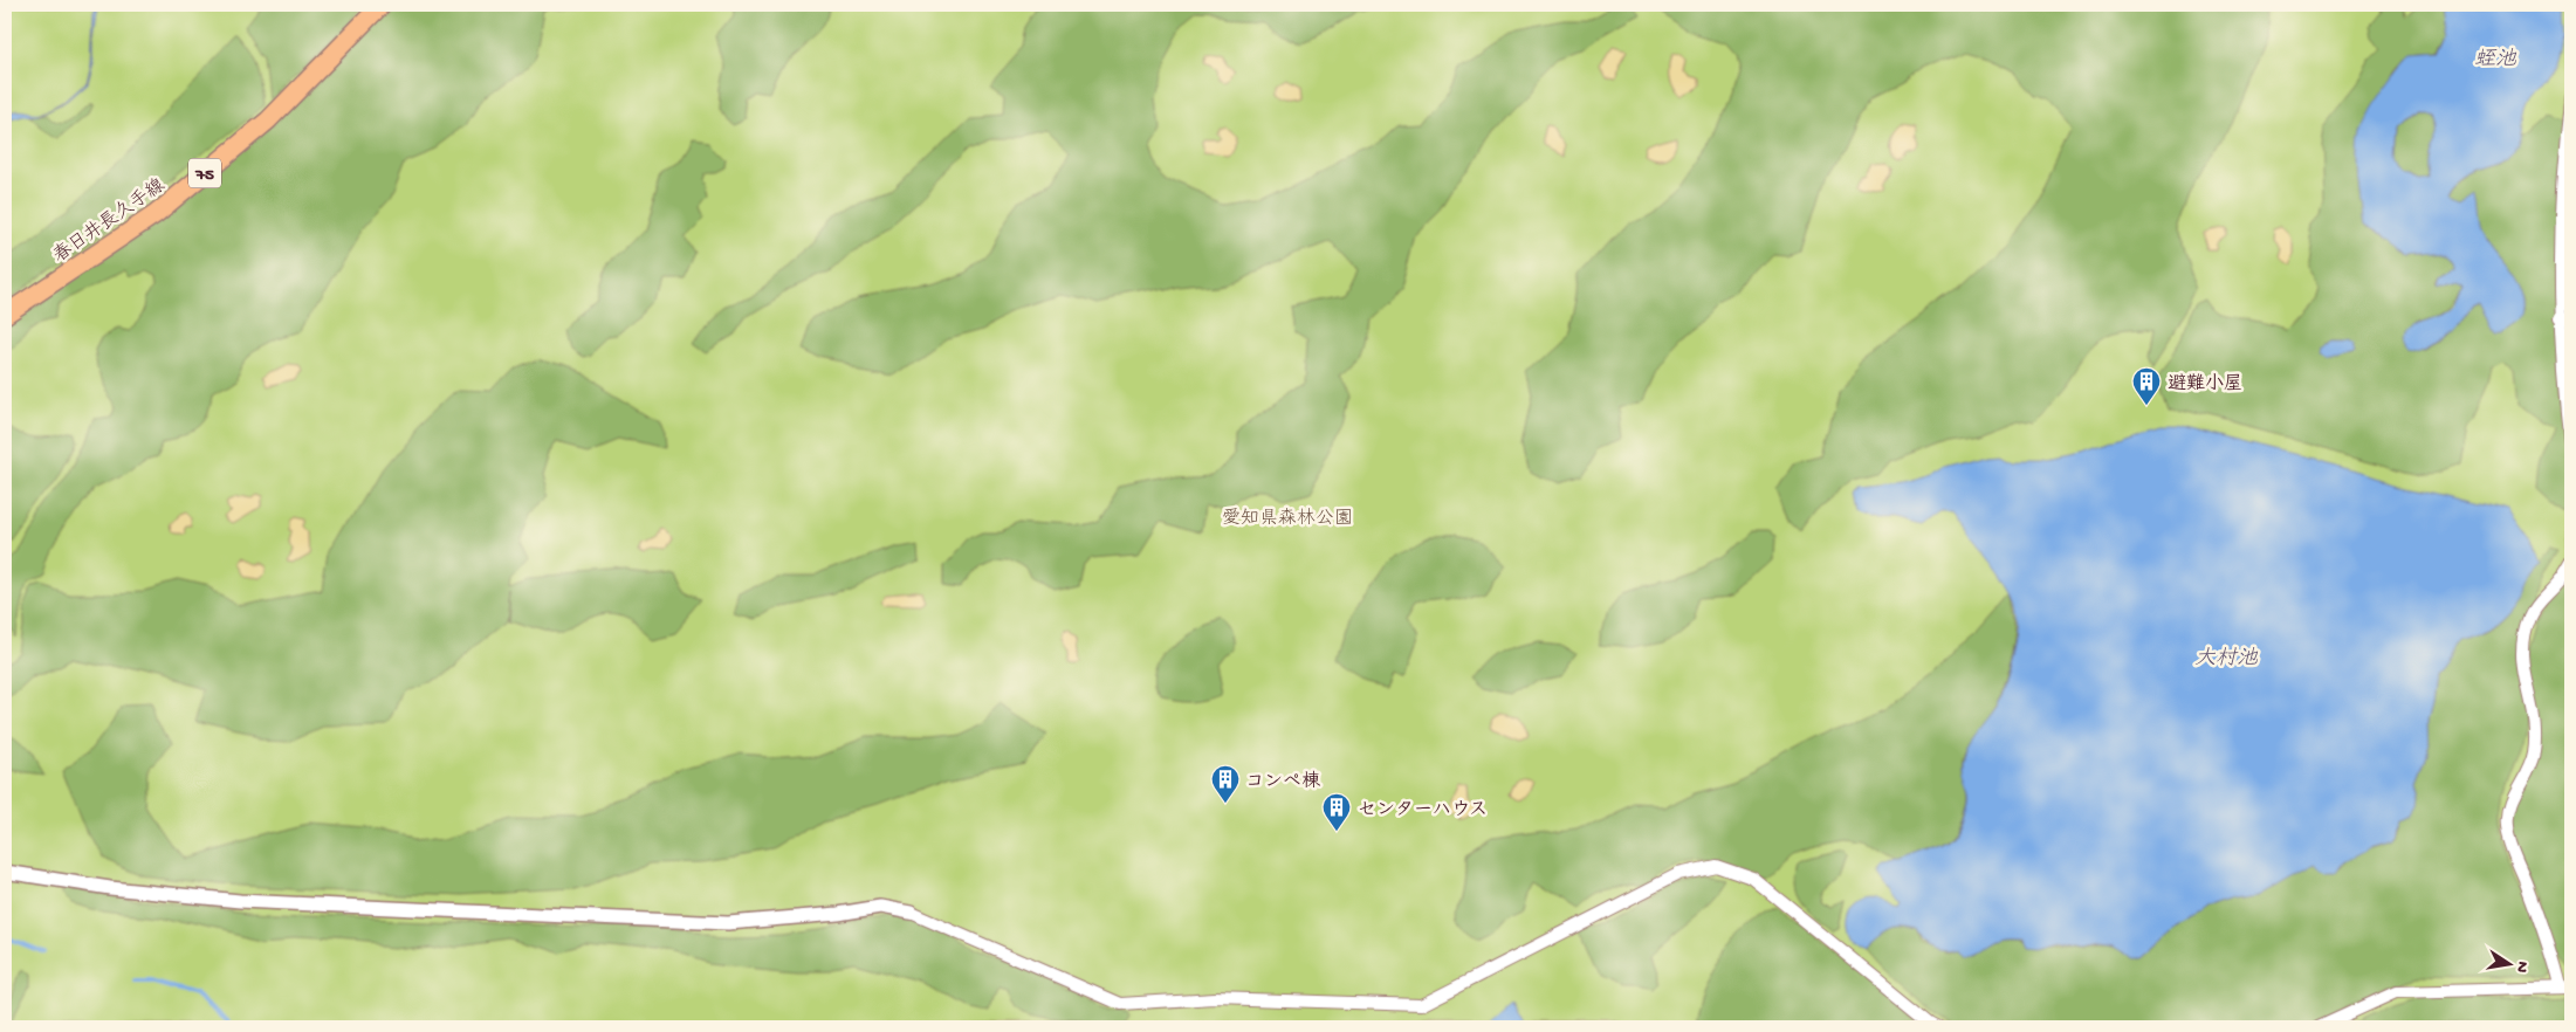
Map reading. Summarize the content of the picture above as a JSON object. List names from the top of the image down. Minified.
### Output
{"streets":{"main road":["75","春日井長久手線"]},"water":["蛭池","大村池"],"parks":["愛知県森林公園"],"places":{"building":["避難小屋","コンペ棟","センターハウス"]},"north":"right"}
